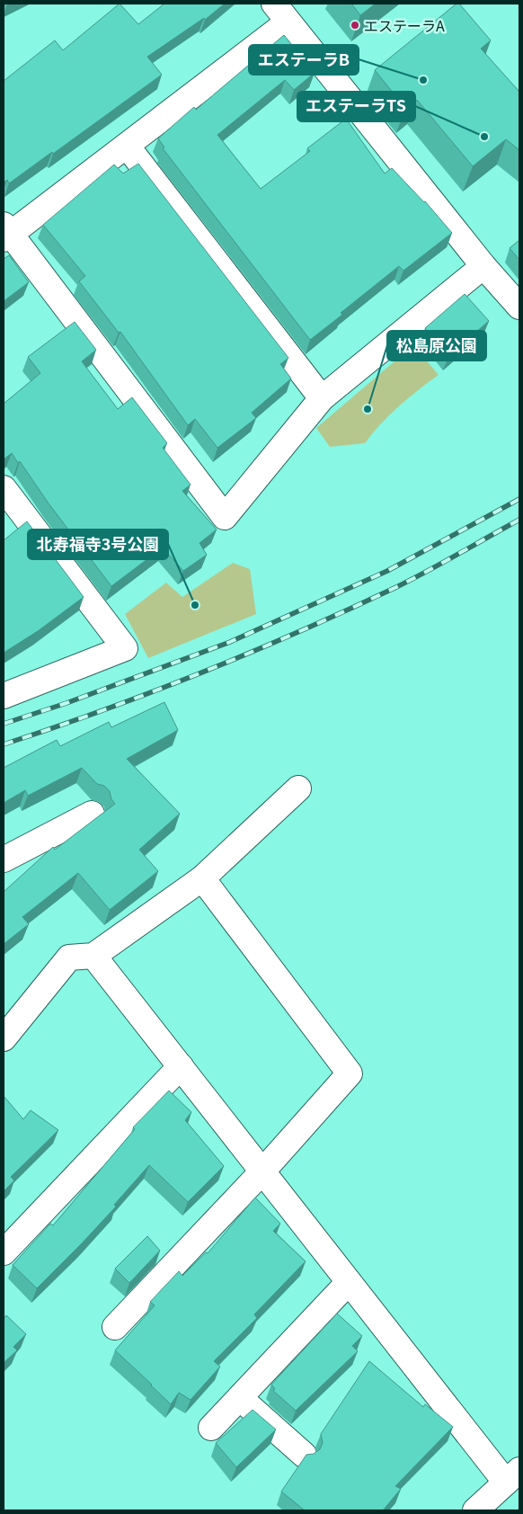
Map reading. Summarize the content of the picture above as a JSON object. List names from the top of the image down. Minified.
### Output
{"places":["エステーラA","エステーラB","エステーラTS","松島原公園","北寿福寺3号公園"]}
